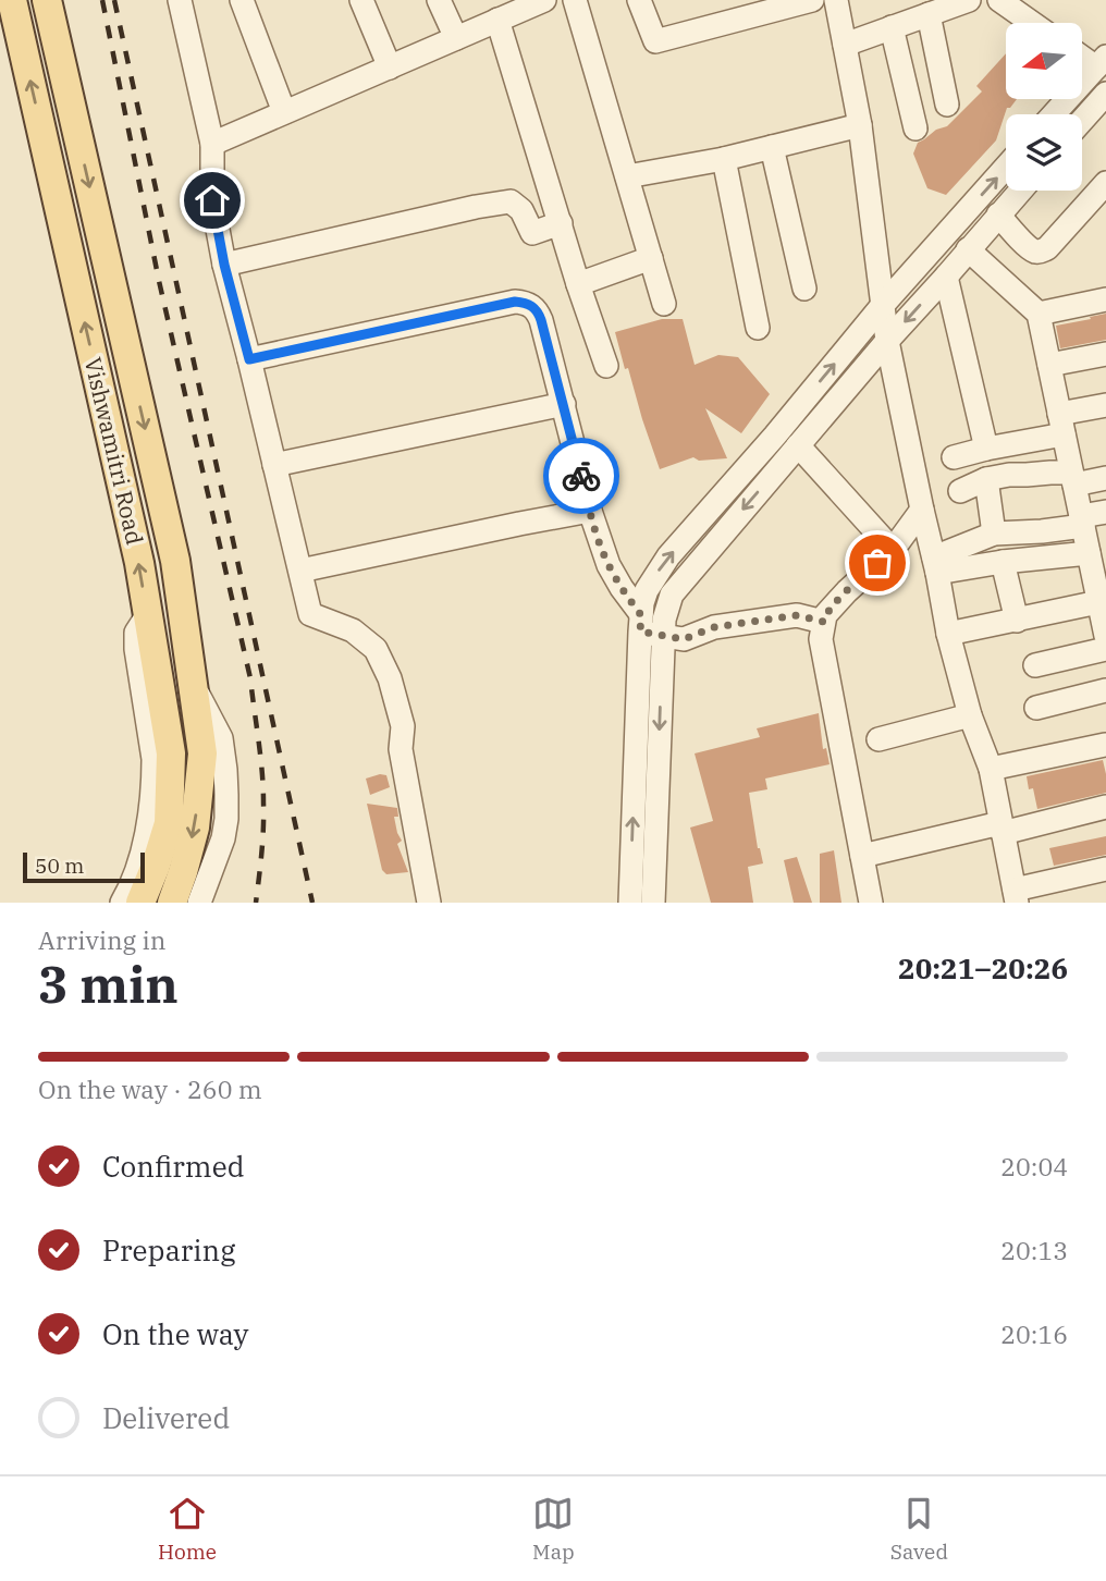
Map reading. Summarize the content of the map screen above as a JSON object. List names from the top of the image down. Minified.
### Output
{"streets":{"main road":["Vishwamitri Road"]},"scale_bar":"50 m","north":"left","page":{"scale":"50 m","heading":["3 min","Arriving in","20:21–20:26"],"bar":"On the way · 260 m","list":[["Confirmed","20:04"],["Preparing","20:13"],["On the way","20:16"],"Delivered"],"tabs":["Home","Map","Saved"]}}
